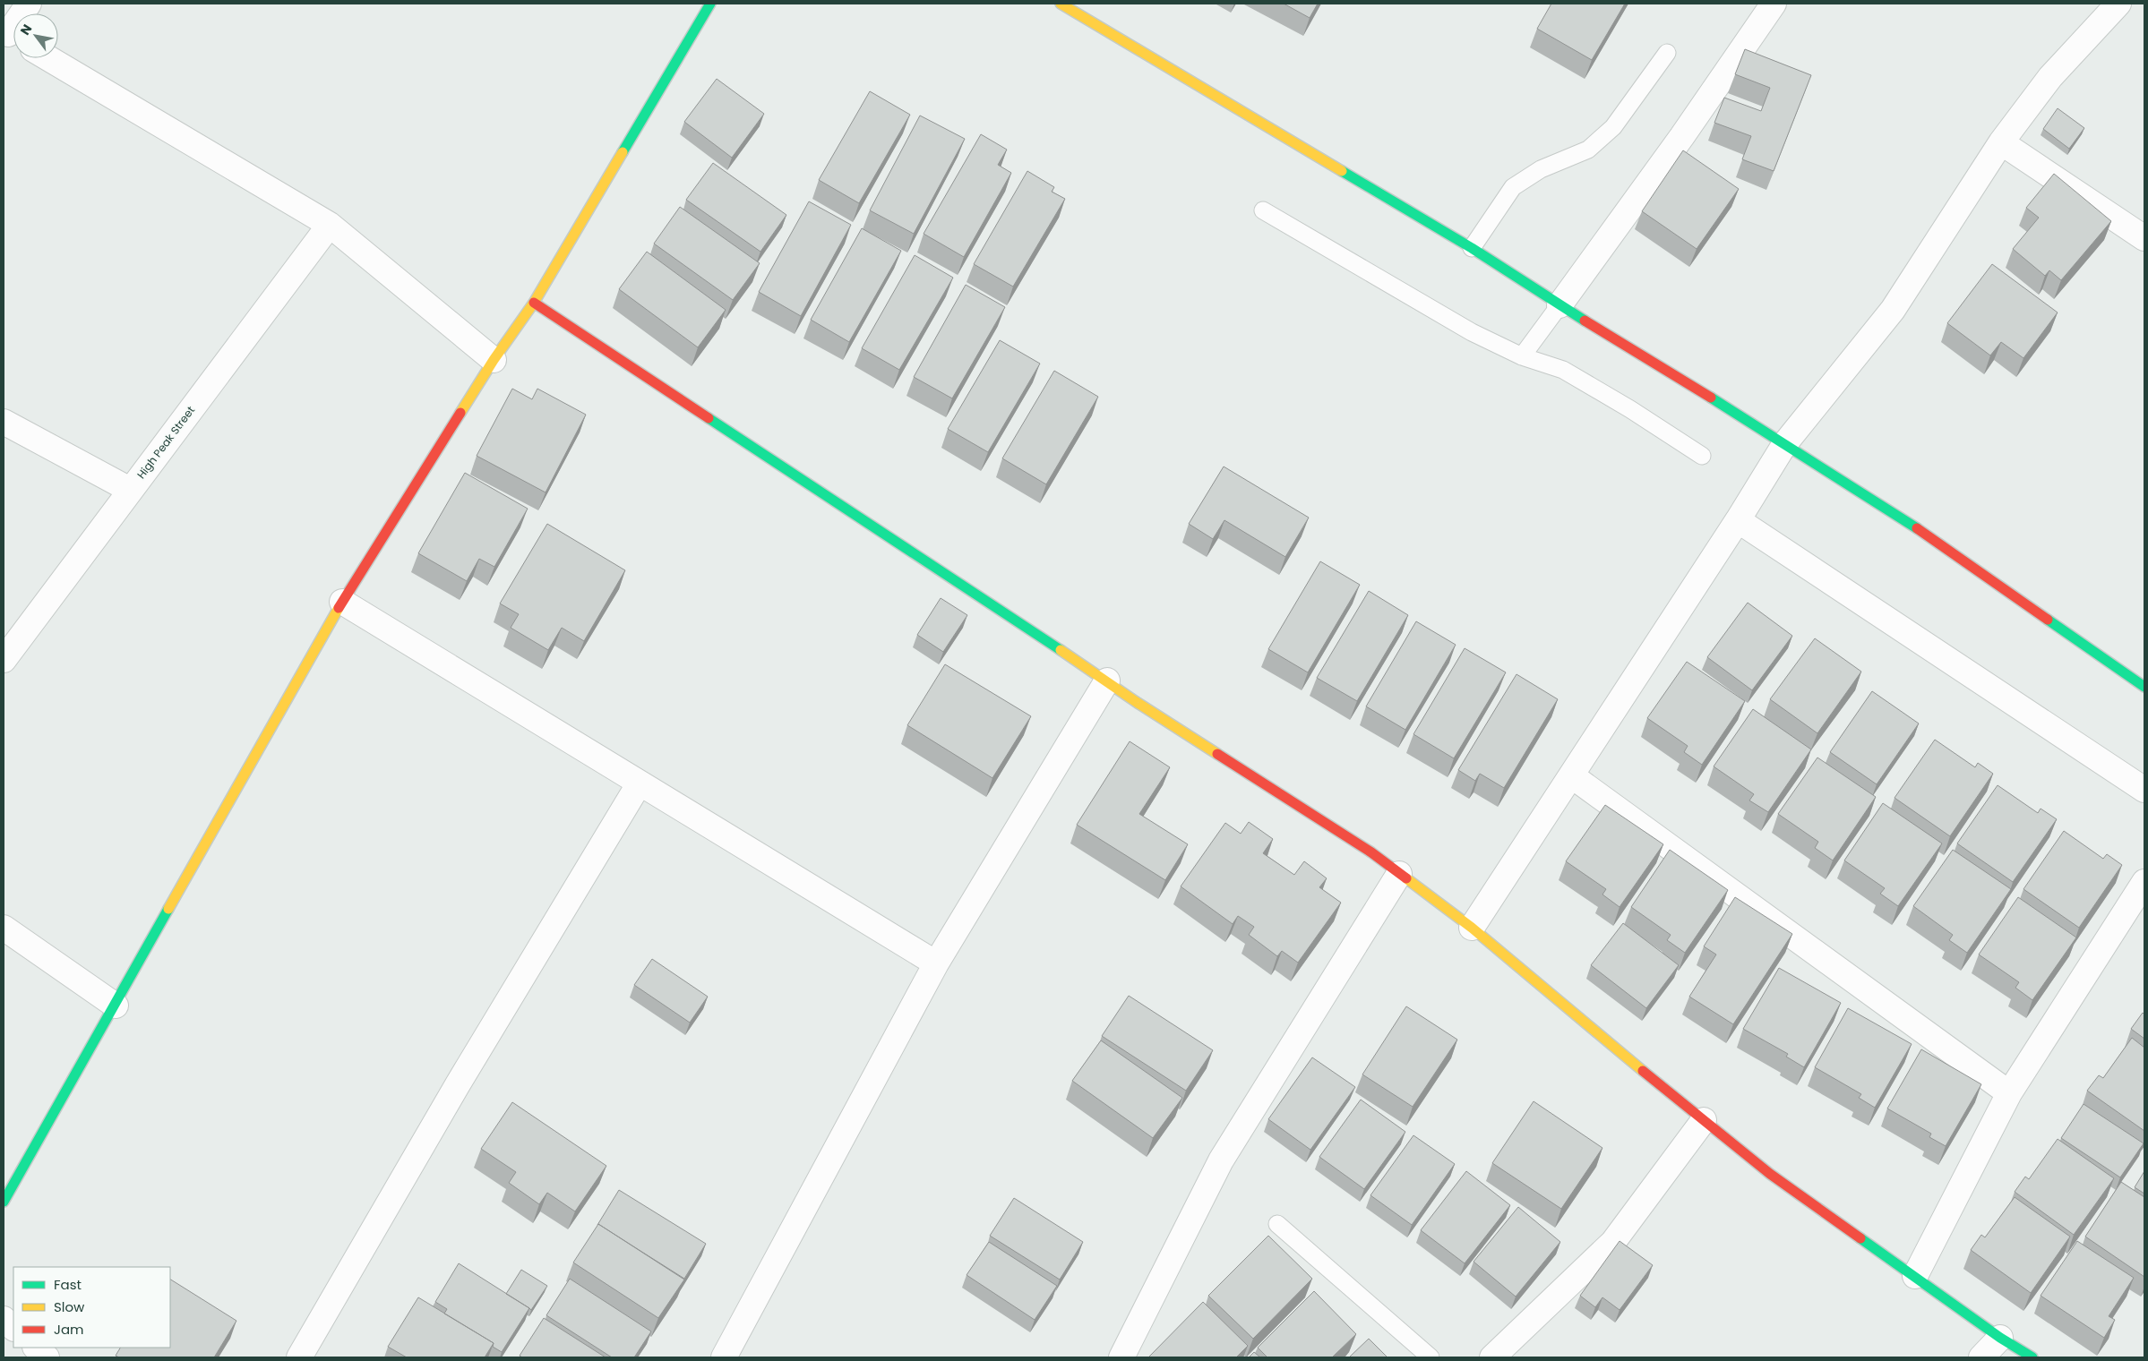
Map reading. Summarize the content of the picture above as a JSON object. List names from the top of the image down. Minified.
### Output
{"streets":{"street":["High Peak Street"]},"legend":["Fast","Slow","Jam"],"north":"top left"}
